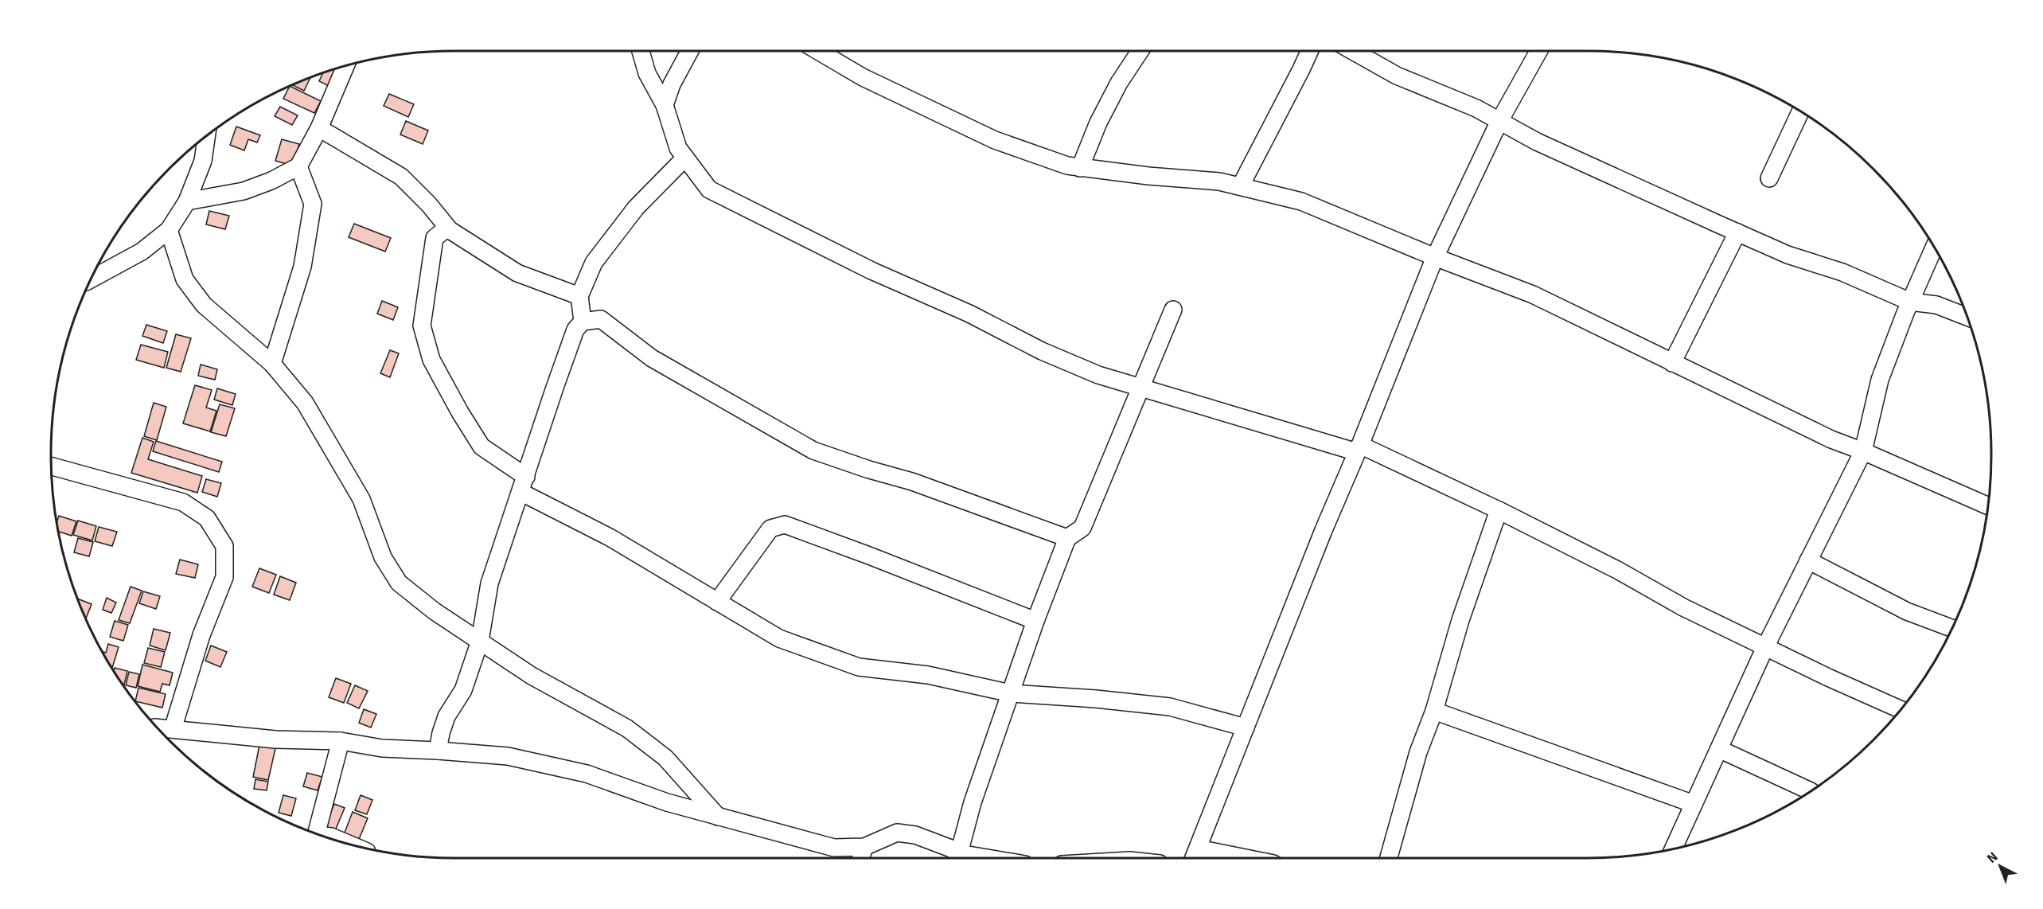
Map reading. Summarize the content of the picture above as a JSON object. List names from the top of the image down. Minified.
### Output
{"north":"top left"}
